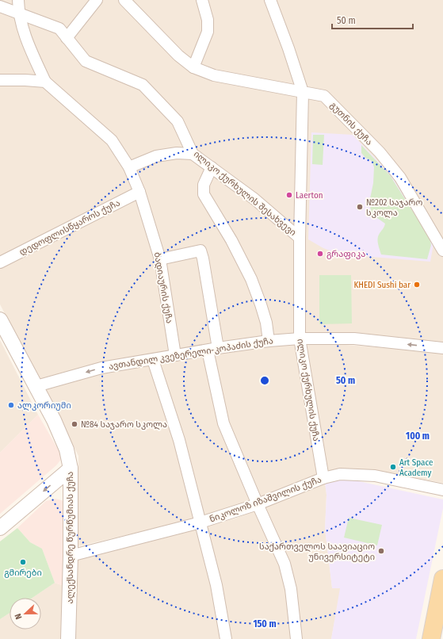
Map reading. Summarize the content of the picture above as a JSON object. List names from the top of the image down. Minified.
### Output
{"streets":{"street":["გუთნის ქუჩა","ილიკო ქურხულის შესახვევი","დედოფლისწყაროს ქუჩა","ბადიაურის ქუჩა","ავთანდილ კვეზერელი-კოპაძის ქუჩა","ილიკო ქურხულის ქუჩა","ნიკოლოზ იზაშვილის ქუჩა","ალექსანდრე წურწუმიას ქუჩა"]},"crossings":[["გუთნის ქუჩა","ილიკო ქურხულის ქუჩა"],["ილიკო ქურხულის შესახვევი","ილიკო ქურხულის ქუჩა"],["დედოფლისწყაროს ქუჩა","ბადიაურის ქუჩა"],["ბადიაურის ქუჩა","ავთანდილ კვეზერელი-კოპაძის ქუჩა"],["ავთანდილ კვეზერელი-კოპაძის ქუჩა","ილიკო ქურხულის ქუჩა"],["ავთანდილ კვეზერელი-კოპაძის ქუჩა","ალექსანდრე წურწუმიას ქუჩა"],["ილიკო ქურხულის ქუჩა","ნიკოლოზ იზაშვილის ქუჩა"],["ნიკოლოზ იზაშვილის ქუჩა","ალექსანდრე წურწუმიას ქუჩა"]],"one_way":["ავთანდილ კვეზერელი-კოპაძის ქუჩა"],"places":["Laerton","№202 საჯარო სკოლა","გრაფიკა","KHEDI Sushi bar","ალკორიუმი","№84 საჯარო სკოლა","Art Space Academy","საქართველოს საავიაციო უნივერსიტეტი","გმირები"],"scale_bar":"50 m","north":"left","rings":["50 m","100 m","150 m"]}
